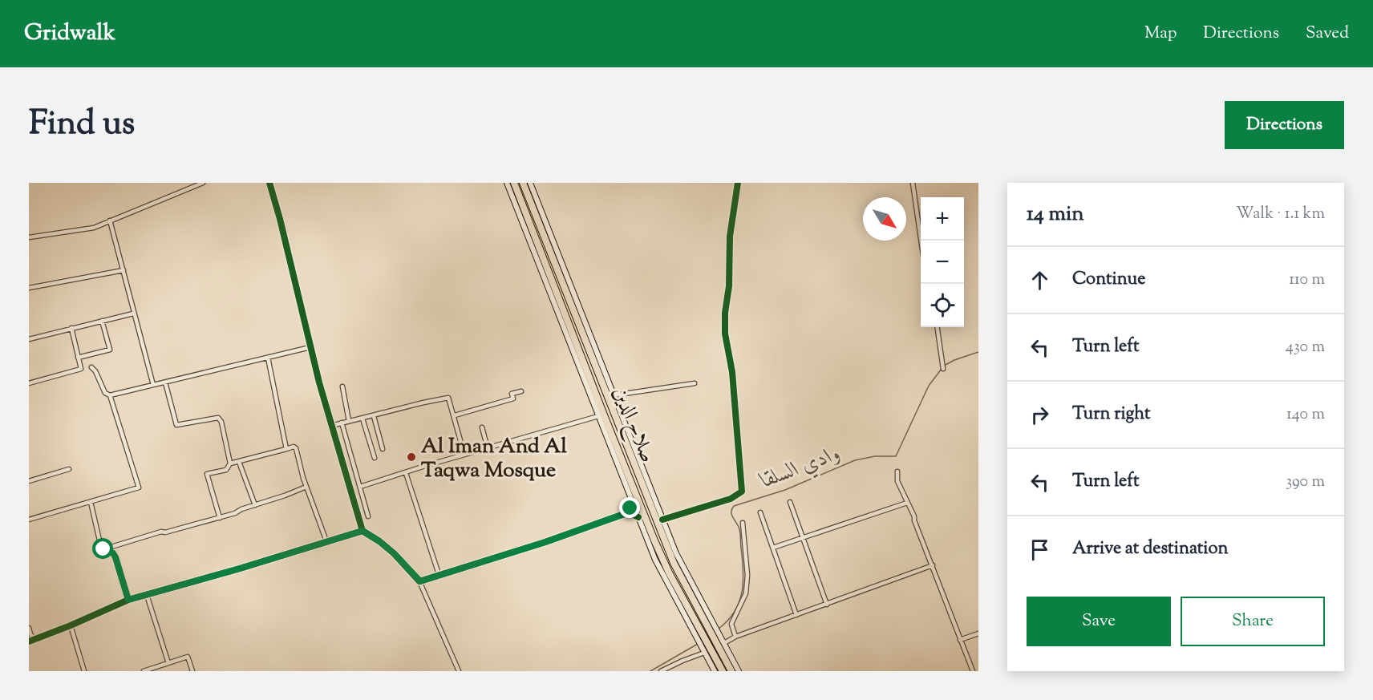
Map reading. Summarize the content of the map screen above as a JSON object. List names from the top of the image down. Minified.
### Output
{"streets":{"highway":["صلاح الدين"]},"water":["وادي السلقا"],"places":["Al Iman And Al Taqwa Mosque"],"north":"bottom right","page":{"header":"Gridwalk","nav":["Map","Directions","Saved"],"title":"Find us","buttons":["Directions",["Save","Share"]],"heading":["14 min","Walk · 1.1 km"],"map_buttons":["+","−"],"list":[["Continue","110 m"],["Turn left","430 m"],["Turn right","140 m"],["Turn left","390 m"],"Arrive at destination"]}}
